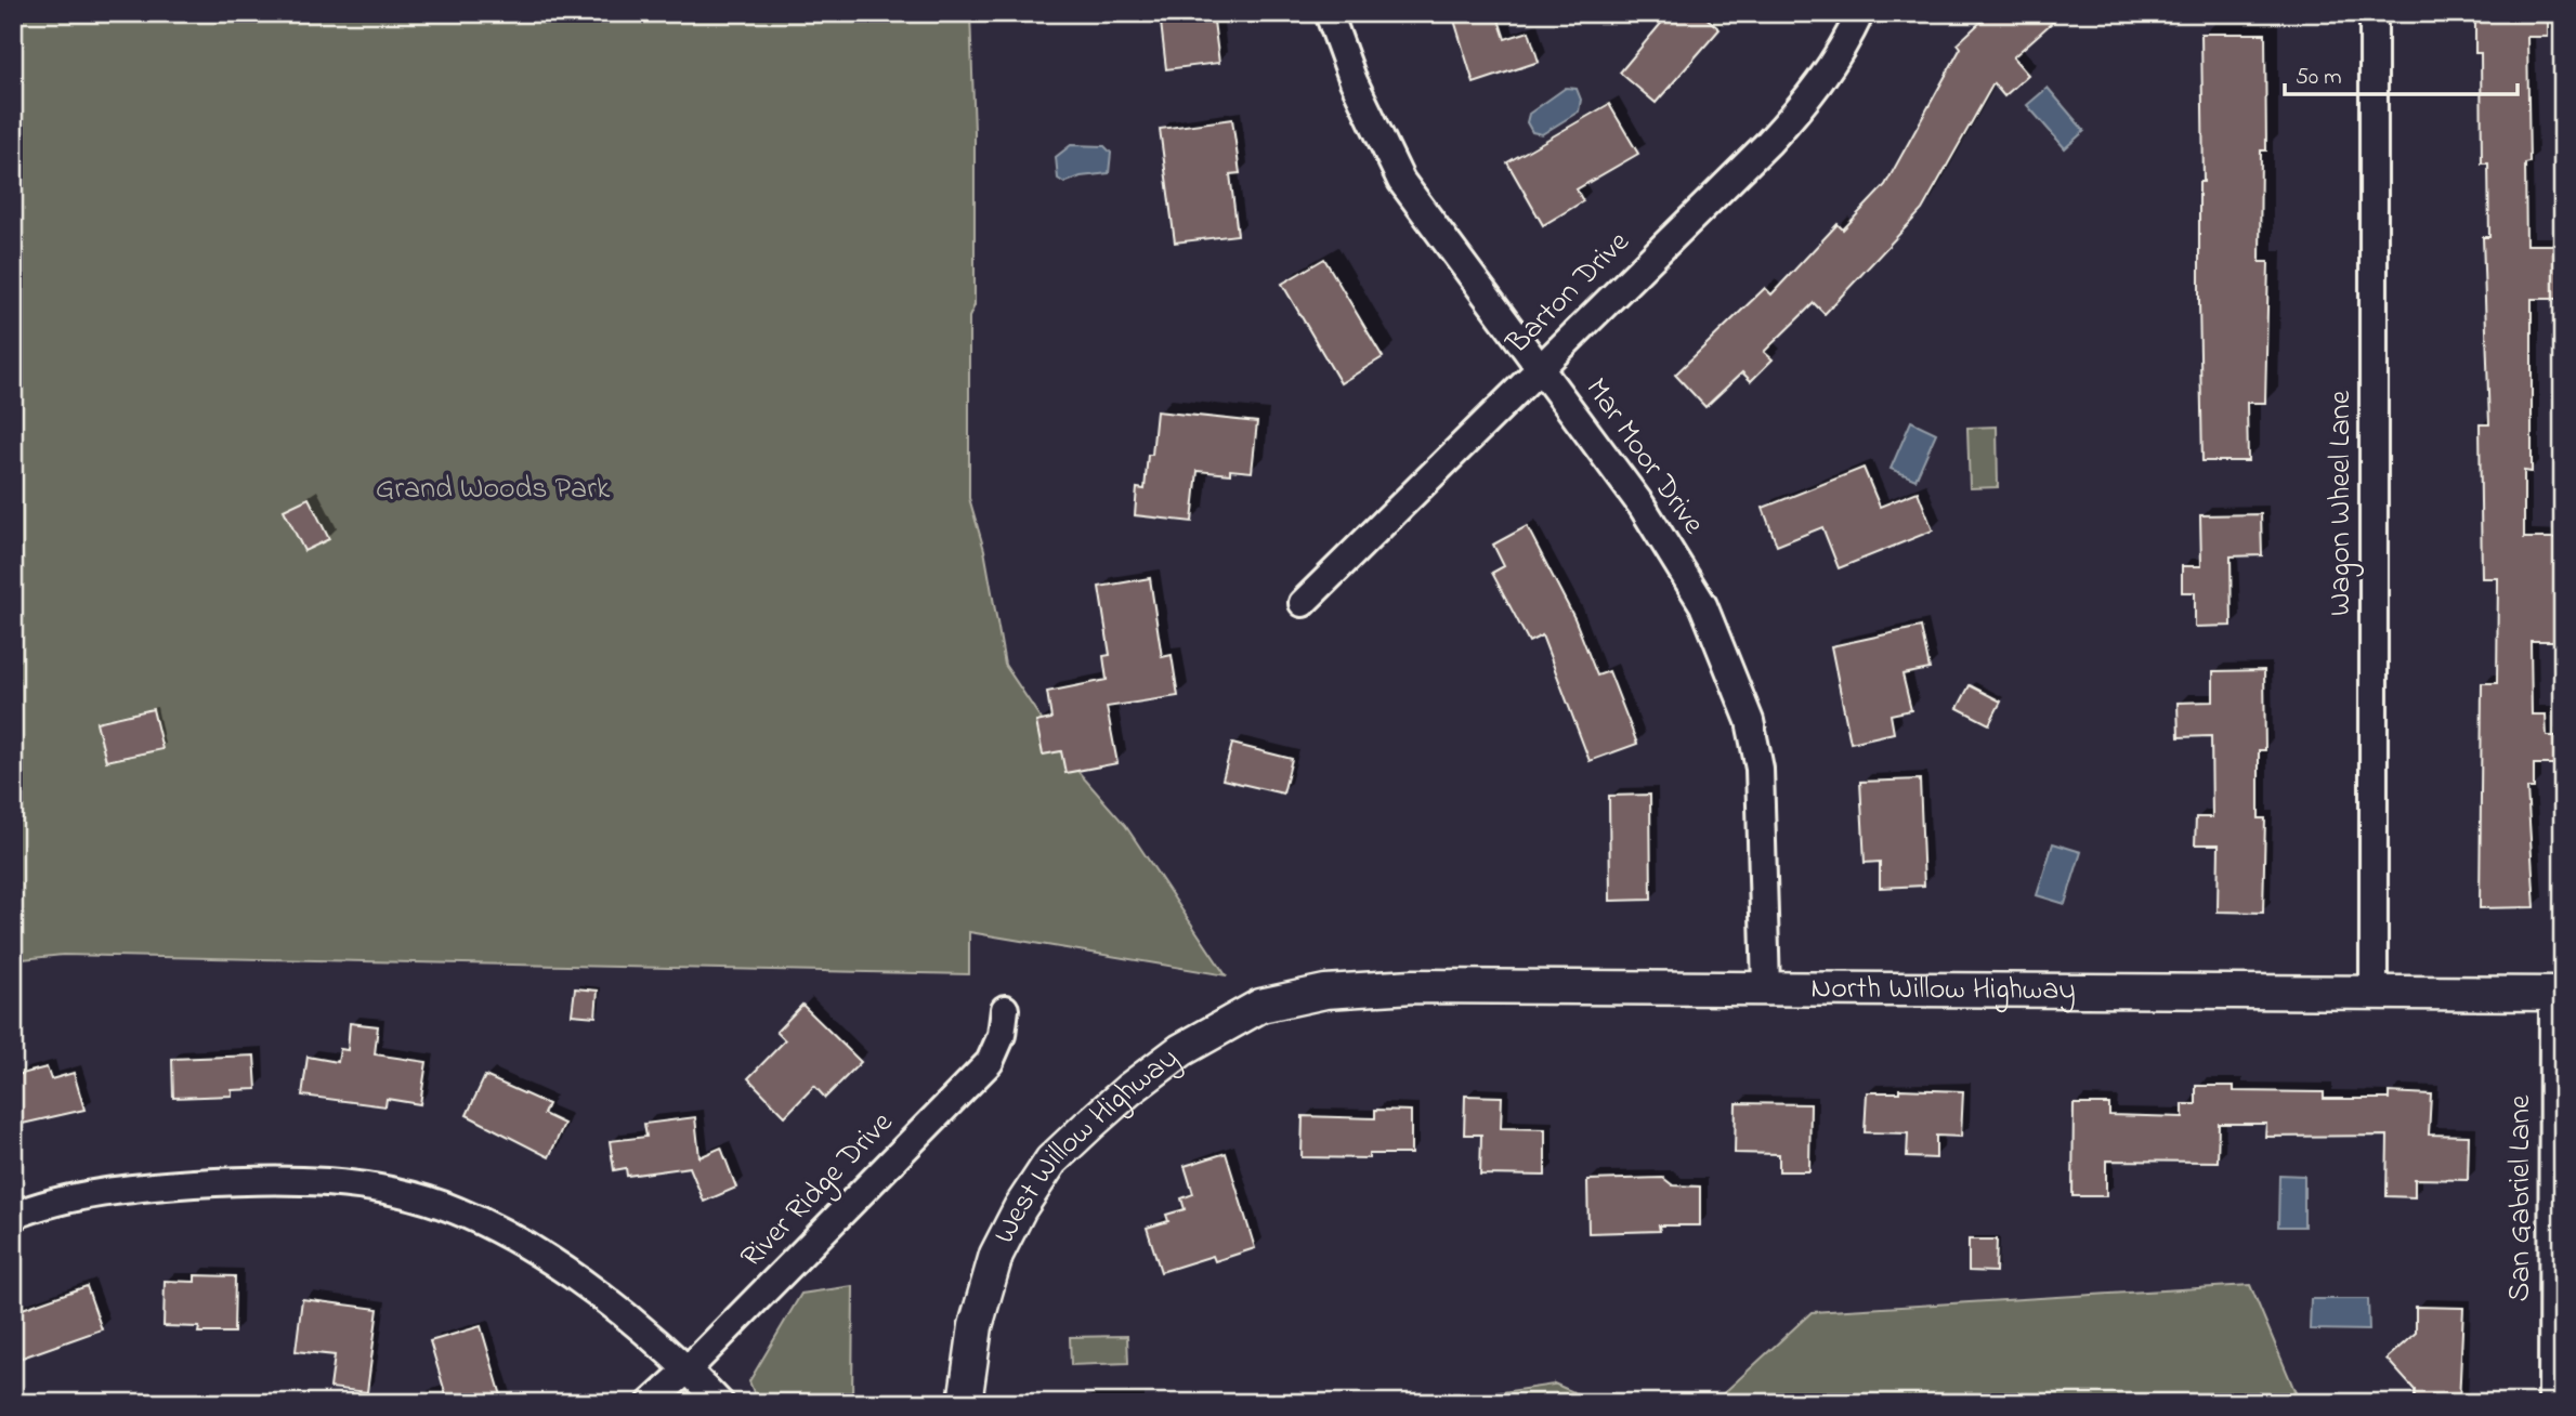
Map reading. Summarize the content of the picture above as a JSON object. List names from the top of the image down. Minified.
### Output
{"streets":{"street":["Barton Drive","Mar Moor Drive","Wagon Wheel Lane","North Willow Highway","West Willow Highway","River Ridge Drive","San Gabriel Lane"]},"crossings":[["Barton Drive","Mar Moor Drive"],["Mar Moor Drive","North Willow Highway"],["Wagon Wheel Lane","North Willow Highway"],["North Willow Highway","West Willow Highway"],["North Willow Highway","San Gabriel Lane"]],"parks":["Grand Woods Park"],"scale_bar":"50 m"}
